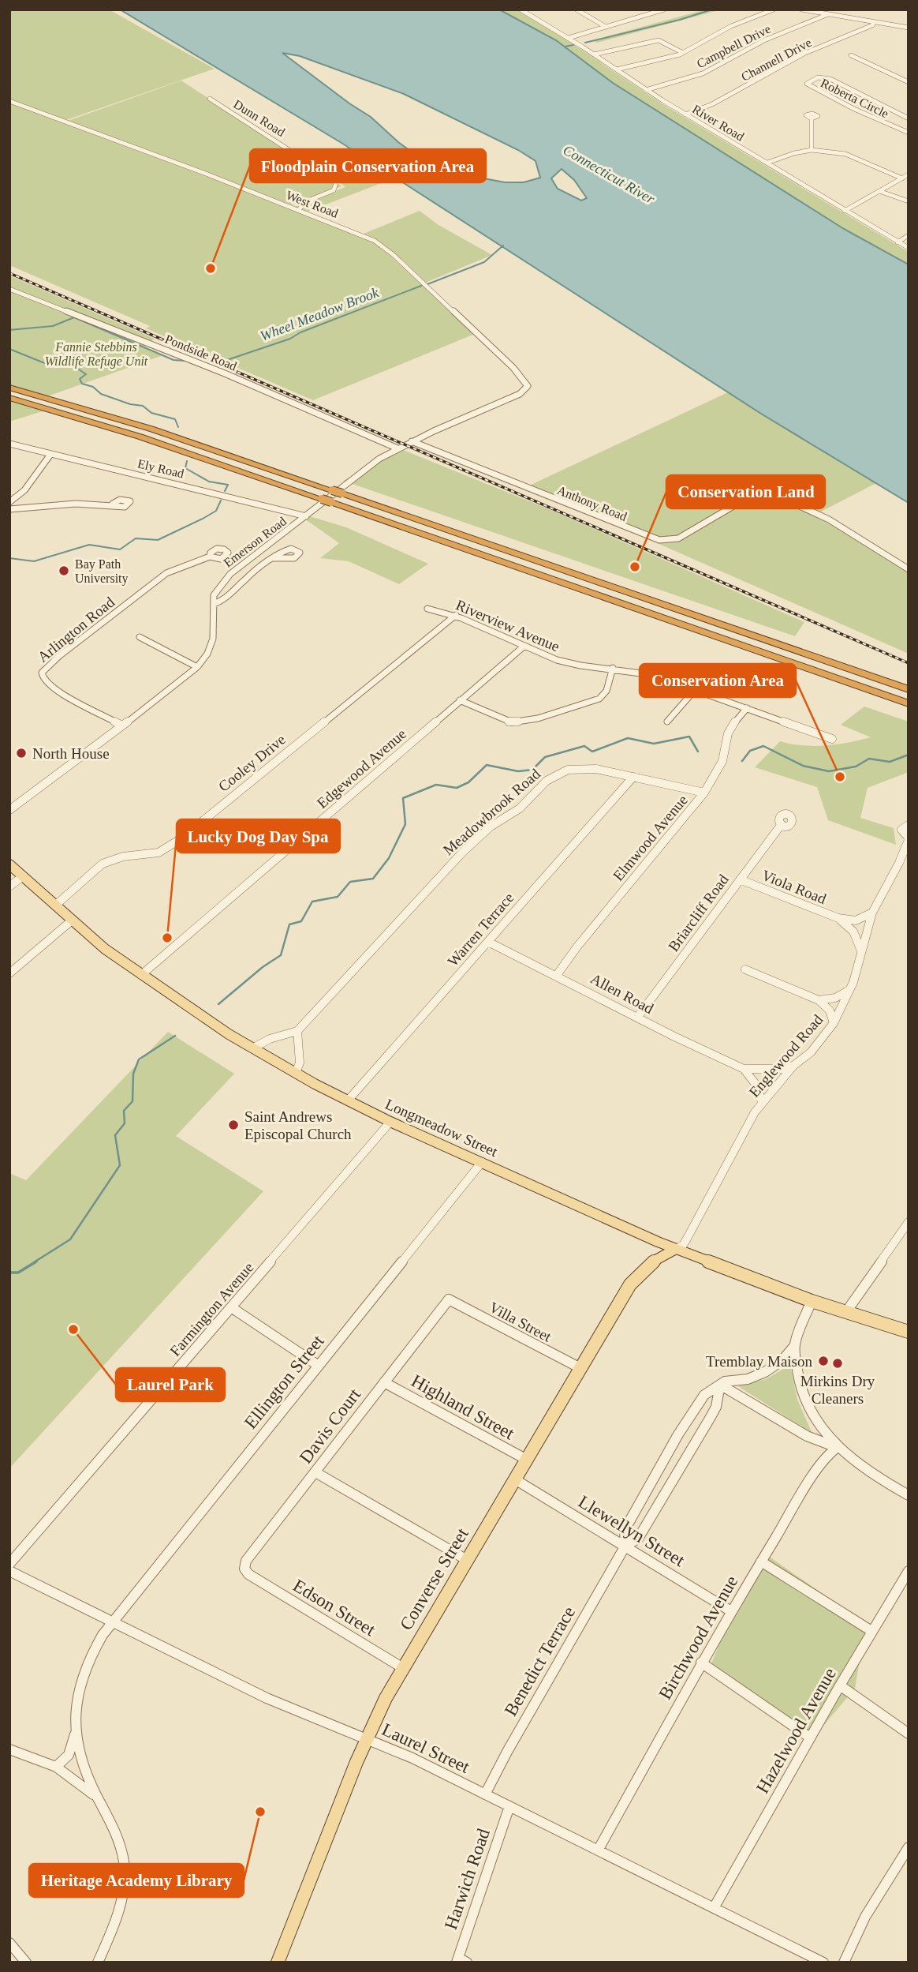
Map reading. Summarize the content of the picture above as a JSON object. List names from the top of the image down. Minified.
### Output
{"streets":{"main road":["Longmeadow Street","Converse Street"],"street":["Campbell Drive","Channell Drive","Roberta Circle","Dunn Road","River Road","West Road","Pondside Road","Ely Road","Anthony Road","Emerson Road","Riverview Avenue","Arlington Road","Cooley Drive","Edgewood Avenue","Meadowbrook Road","Elmwood Avenue","Viola Road","Briarcliff Road","Warren Terrace","Allen Road","Englewood Road","Farmington Avenue","Villa Street","Ellington Street","Highland Street","Davis Court","Llewellyn Street","Edson Street","Birchwood Avenue","Benedict Terrace","Hazelwood Avenue","Laurel Street","Harwich Road"]},"crossings":[["Campbell Drive","River Road"],["Channell Drive","River Road"],["Dunn Road","West Road"],["West Road","Emerson Road"],["Pondside Road","Emerson Road"],["Ely Road","Emerson Road"],["Anthony Road","Emerson Road"],["Emerson Road","Arlington Road"],["Riverview Avenue","Cooley Drive"],["Riverview Avenue","Edgewood Avenue"],["Riverview Avenue","Elmwood Avenue"],["Cooley Drive","Longmeadow Street"],["Edgewood Avenue","Longmeadow Street"],["Meadowbrook Road","Elmwood Avenue"],["Meadowbrook Road","Warren Terrace"],["Elmwood Avenue","Allen Road"],["Viola Road","Briarcliff Road"],["Viola Road","Englewood Road"],["Briarcliff Road","Allen Road"],["Warren Terrace","Allen Road"],["Warren Terrace","Longmeadow Street"],["Allen Road","Englewood Road"],["Englewood Road","Longmeadow Street"],["Englewood Road","Converse Street"],["Longmeadow Street","Farmington Avenue"],["Longmeadow Street","Ellington Street"],["Longmeadow Street","Converse Street"],["Villa Street","Davis Court"],["Villa Street","Converse Street"],["Ellington Street","Laurel Street"],["Highland Street","Davis Court"],["Highland Street","Converse Street"],["Davis Court","Edson Street"],["Llewellyn Street","Converse Street"],["Llewellyn Street","Birchwood Avenue"],["Llewellyn Street","Benedict Terrace"],["Converse Street","Edson Street"],["Converse Street","Laurel Street"],["Birchwood Avenue","Laurel Street"],["Benedict Terrace","Laurel Street"],["Hazelwood Avenue","Laurel Street"],["Laurel Street","Harwich Road"]],"water":["Connecticut River","Wheel Meadow Brook"],"parks":["Fannie Stebbins Wildlife Refuge Unit"],"places":["Floodplain Conservation Area","Conservation Land","Bay Path University","North House","Conservation Area","Lucky Dog Day Spa","Saint Andrews Episcopal Church","Laurel Park","Tremblay Maison","Mirkins Dry Cleaners","Heritage Academy Library"]}
